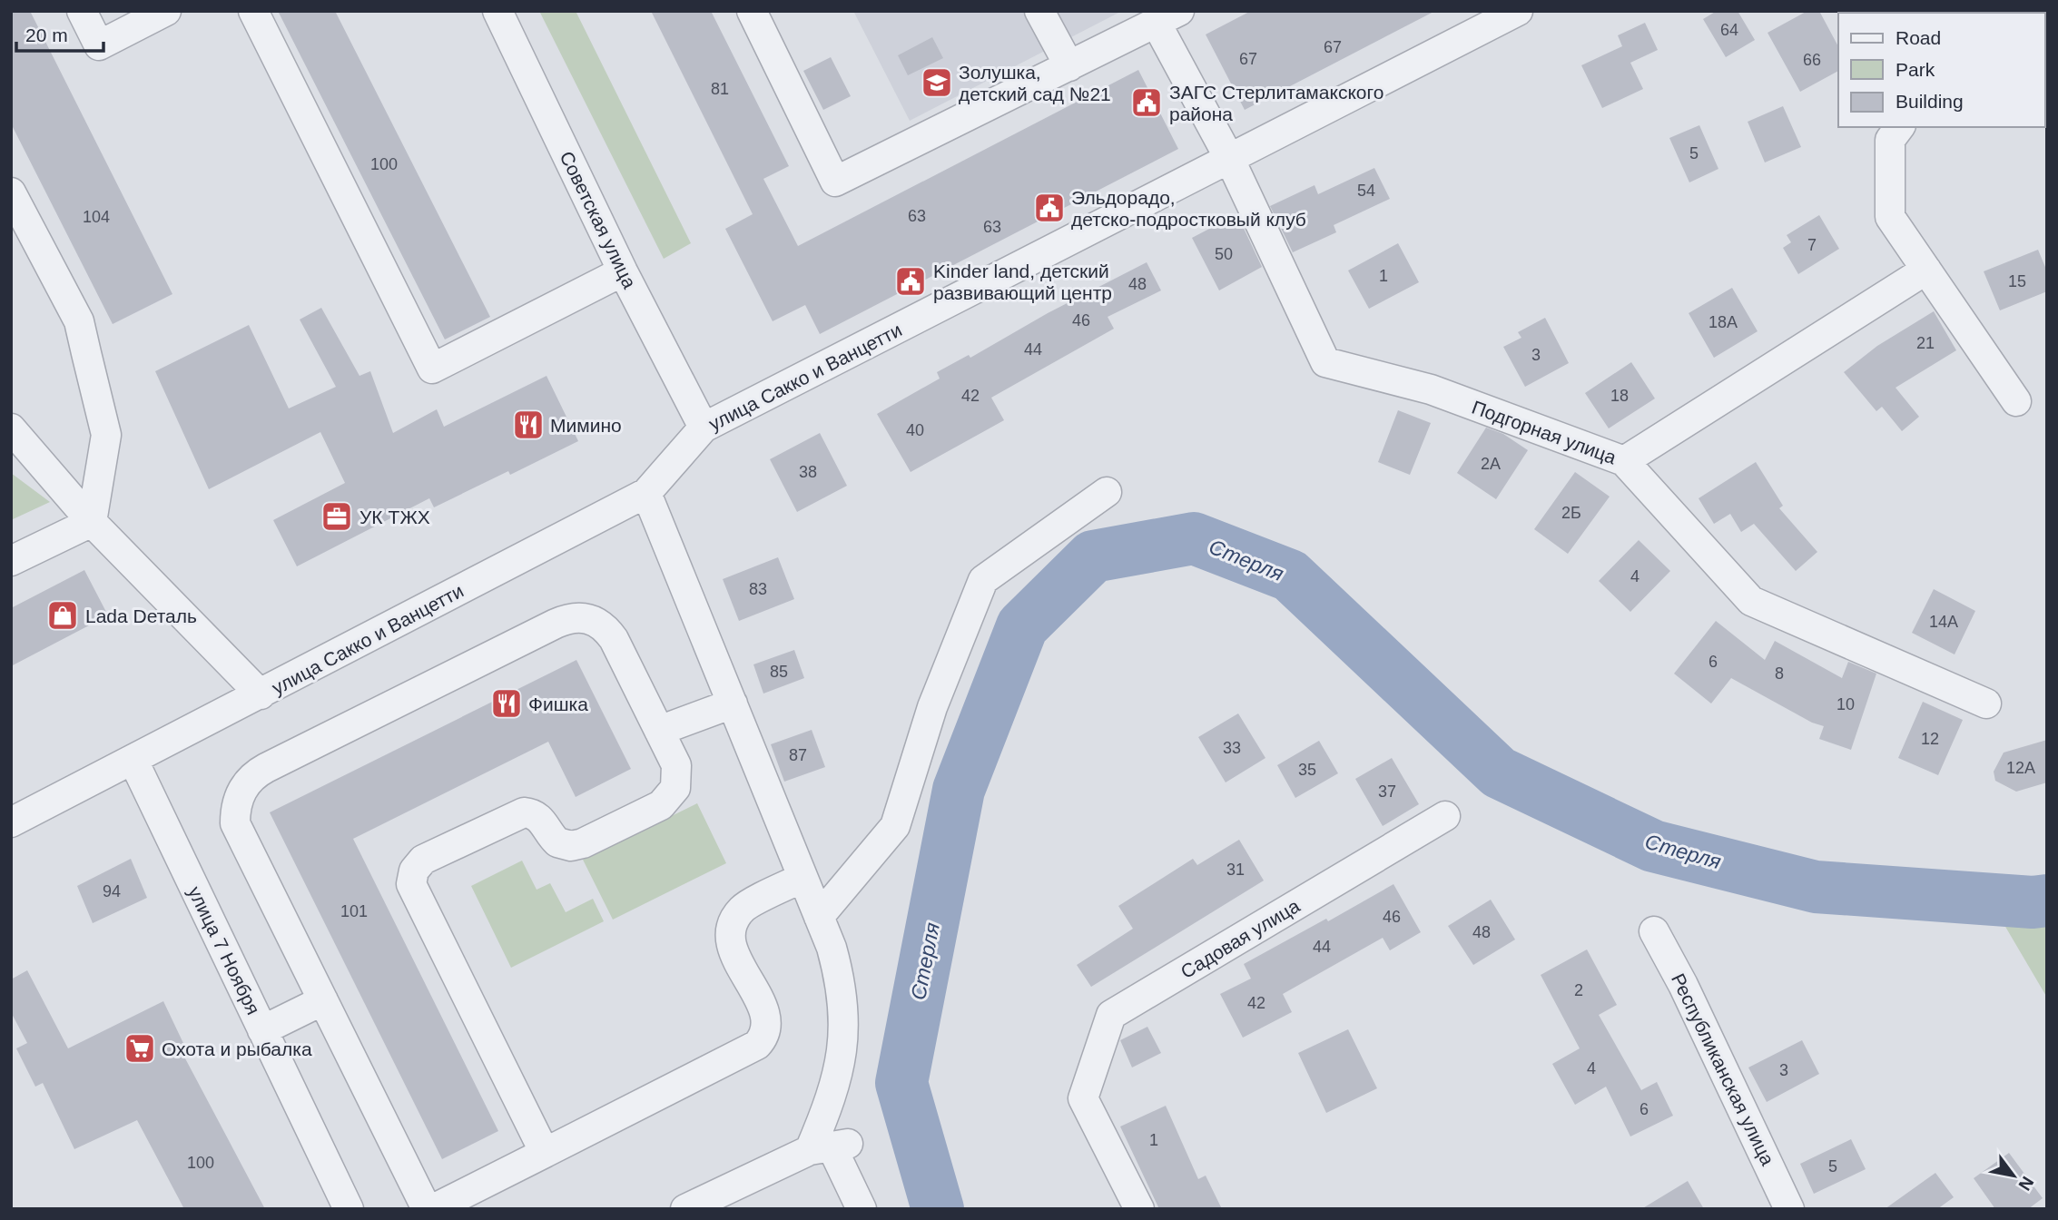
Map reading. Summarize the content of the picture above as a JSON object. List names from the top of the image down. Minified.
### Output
{"streets":{"street":["Советская улица","улица Сакко и Ванцетти","Подгорная улица","Садовая улица","улица 7 Ноября","Республиканская улица"]},"crossings":[["Советская улица","улица Сакко и Ванцетти"],["улица Сакко и Ванцетти","Подгорная улица"],["улица Сакко и Ванцетти","улица 7 Ноября"]],"water":["Стерля"],"places":{"school or university":["Золушка, детский сад №21"],"public building":["ЗАГС Стерлитамакского района","Эльдорадо, детско-подростковый клуб","Kinder land, детский развивающий центр"],"restaurant":["Мимино","Фишка"],"office":["УК ТЖХ"],"shop":["Lada Dеталь"],"supermarket":["Охота и рыбалка"]},"house_numbers":["64","67","67","66","81","5","100","54","63","104","63","7","50","1","15","48","46","18А","21","44","3","42","18","40","2А","38","2Б","4","83","14А","6","85","8","10","12","33","87","12А","35","37","31","94","101","46","48","44","2","42","4","3","6","1","100","5"],"legend":["Road","Park","Building"],"scale_bar":"20 m","north":"bottom right"}
